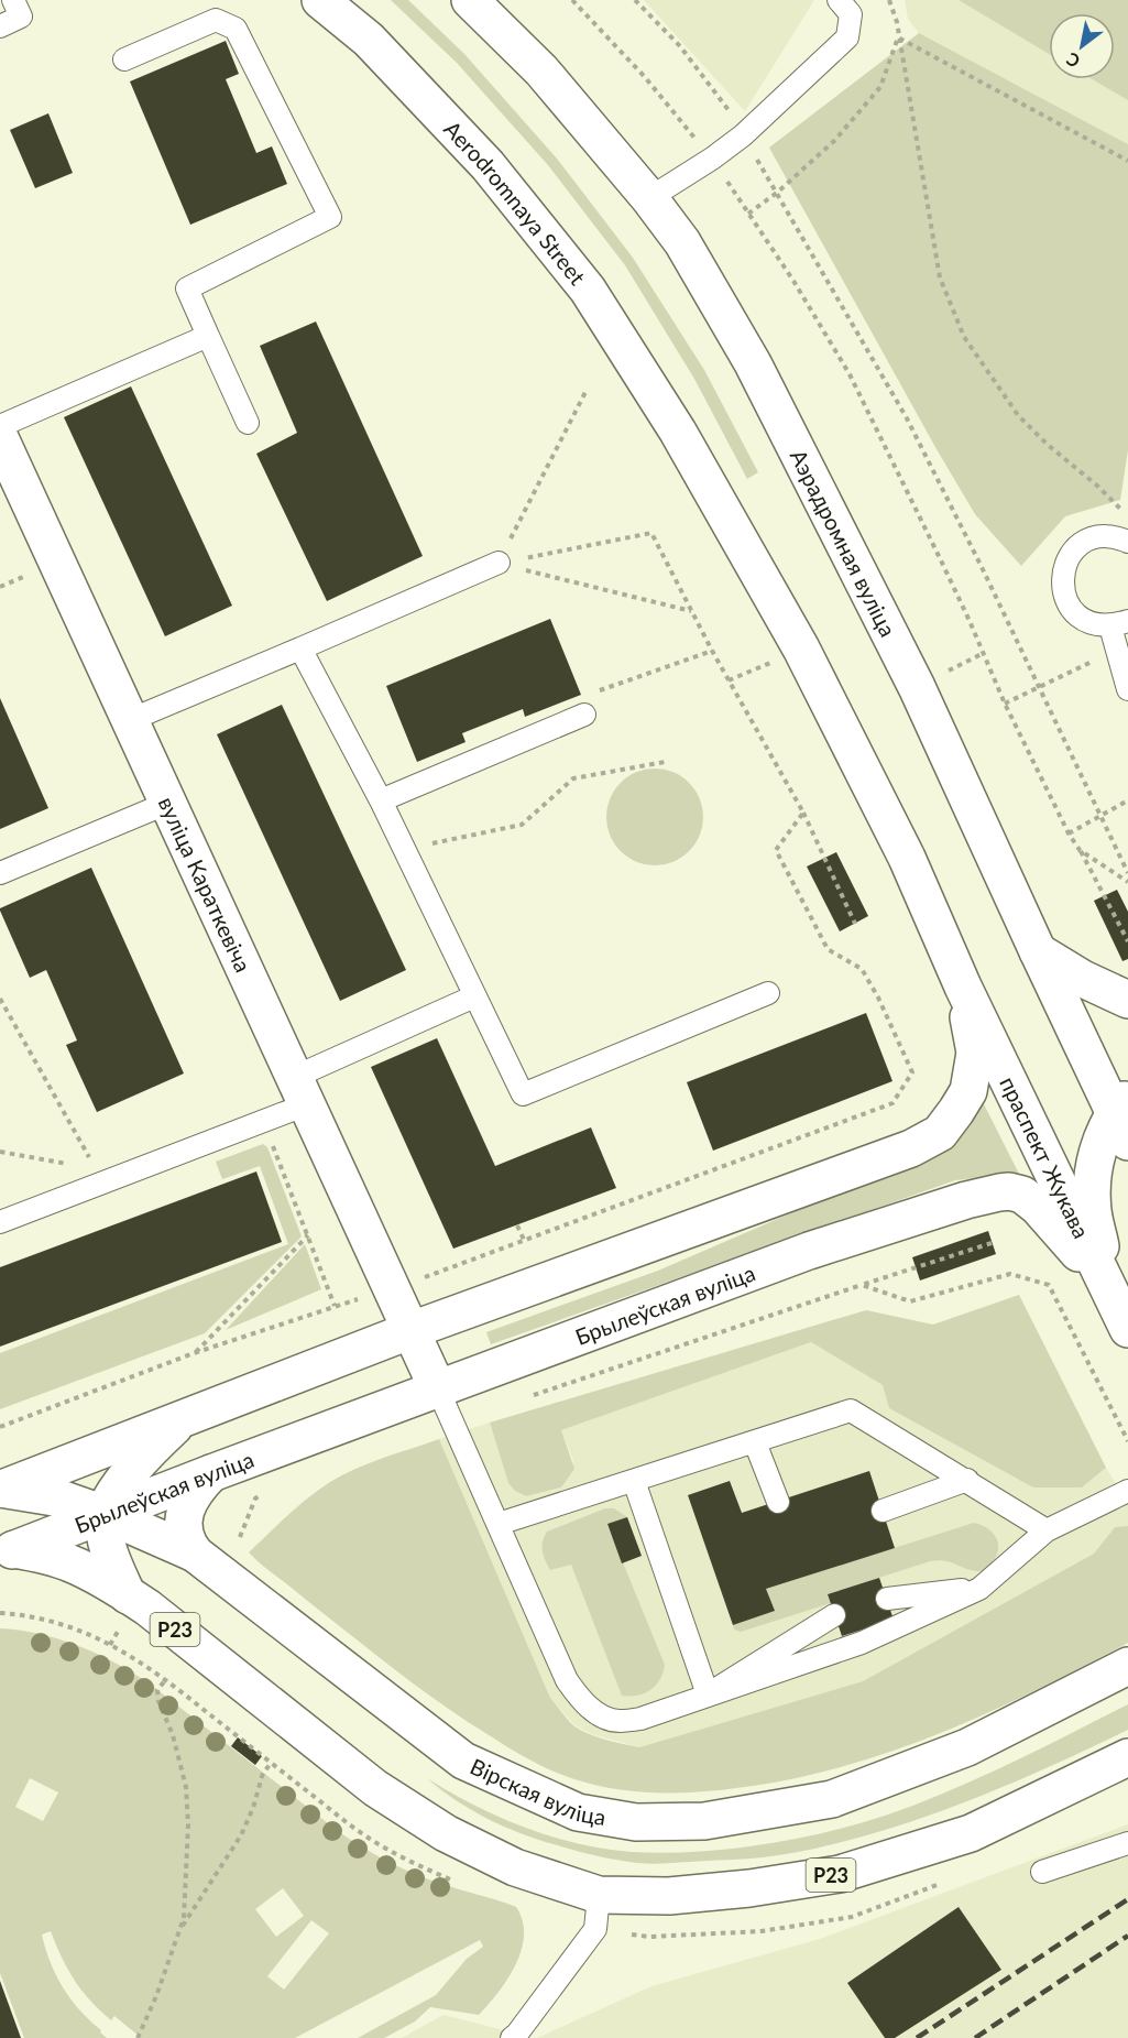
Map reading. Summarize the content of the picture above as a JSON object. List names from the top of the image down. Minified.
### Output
{"streets":{"main road":["Aerodromnaya Street","Аэрадромная вуліца","вуліца Караткевіча","праспект Жукава","Брылеўская вуліца","Р23","Вірская вуліца"]},"crossings":[["вуліца Караткевіча","Брылеўская вуліца"],["праспект Жукава","Брылеўская вуліца"],["Брылеўская вуліца","Р23"],["Брылеўская вуліца","Вірская вуліца"]],"north":"bottom left"}
